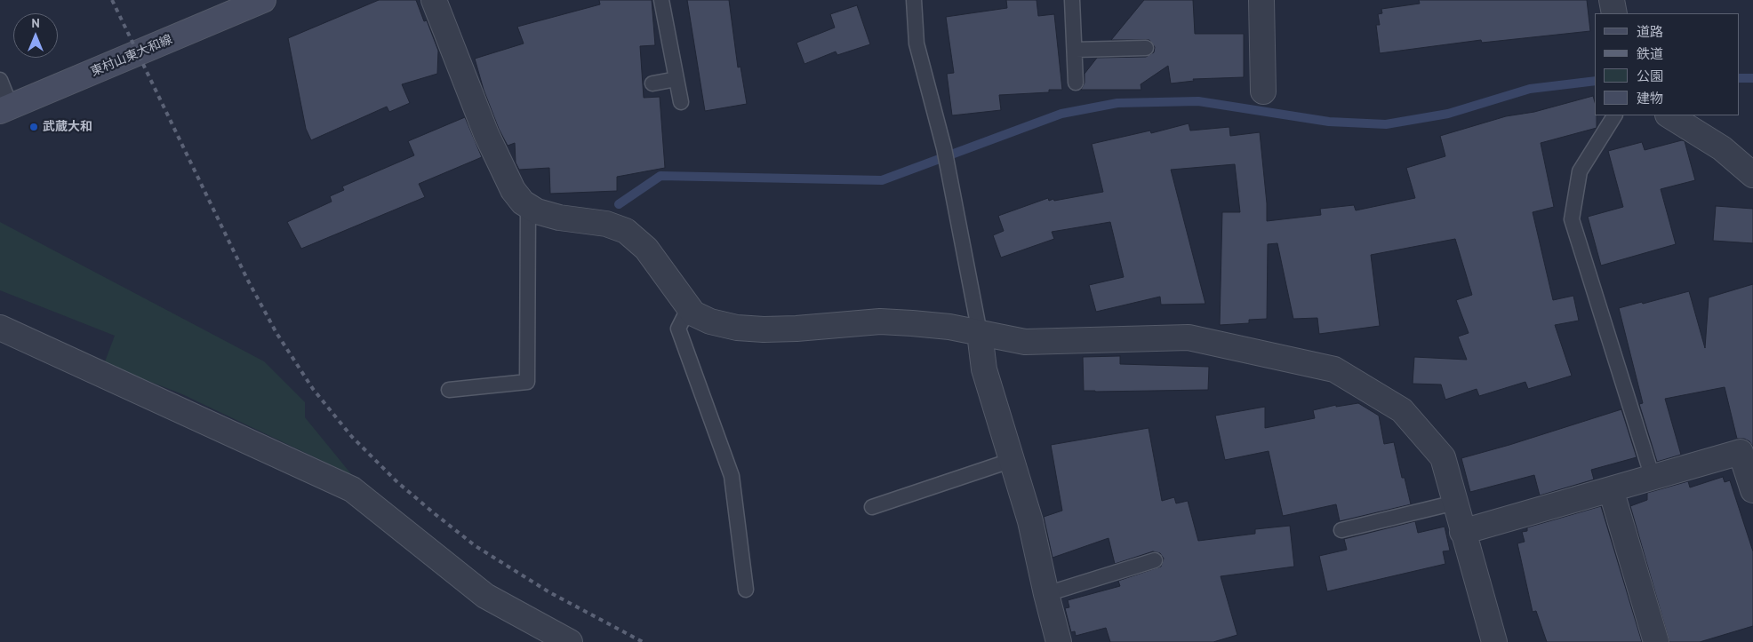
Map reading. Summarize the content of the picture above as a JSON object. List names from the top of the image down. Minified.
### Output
{"streets":{"main road":["東村山東大和線"]},"places":["武蔵大和"],"legend":["道路","鉄道","公園","建物"],"north":"top"}
